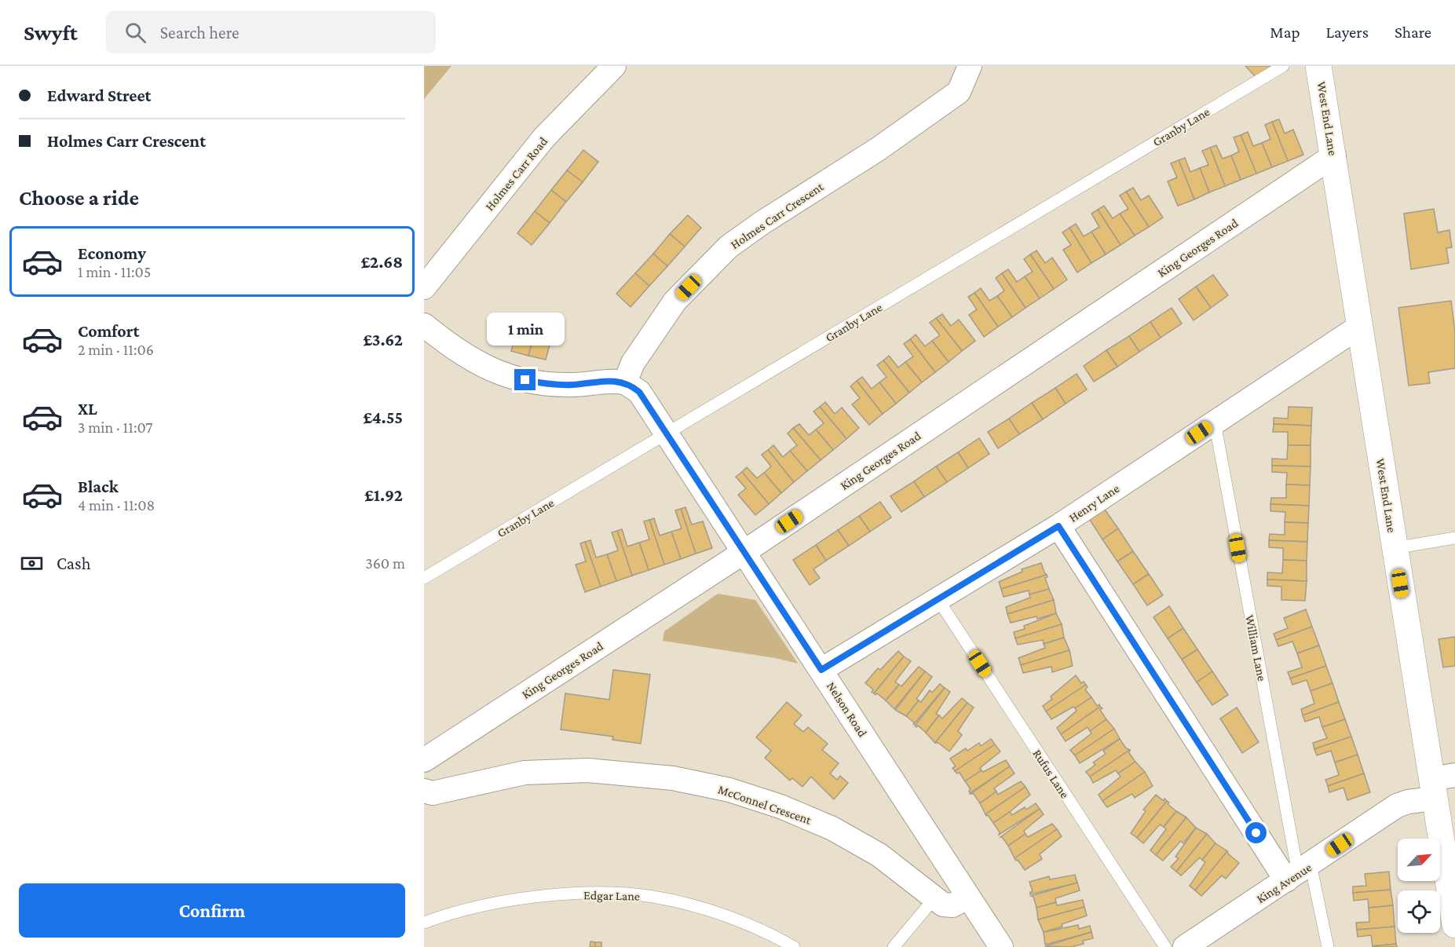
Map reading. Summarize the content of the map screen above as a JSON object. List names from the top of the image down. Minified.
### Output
{"streets":{"street":["West End Lane","Holmes Carr Road","Holmes Carr Crescent","King Georges Road","Henry Lane","Nelson Road","McConnel Crescent","King Avenue"],"lane":["Granby Lane","William Lane","Rufus Lane","Edgar Lane"]},"crossings":[["West End Lane","King Georges Road"],["West End Lane","Henry Lane"],["West End Lane","King Avenue"],["Granby Lane","Nelson Road"],["Holmes Carr Crescent","Nelson Road"],["King Georges Road","Nelson Road"],["Henry Lane","William Lane"],["Henry Lane","Nelson Road"],["Henry Lane","Rufus Lane"],["William Lane","King Avenue"],["Nelson Road","McConnel Crescent"]],"north":"top right","page":{"header":"Swyft","search":"Search here","nav":["Map","Layers","Share"],"banner":["Edward Street","Holmes Carr Crescent"],"heading":"Choose a ride","list":[{"name":"Economy","note":"1 min · 11:05","value":"£2.68"},{"name":"Comfort","note":"2 min · 11:06","value":"£3.62"},{"name":"XL","note":"3 min · 11:07","value":"£4.55"},{"name":"Black","note":"4 min · 11:08","value":"£1.92"}],"bubble":"1 min","pay":["Cash","360 m"],"buttons":"Confirm"}}
